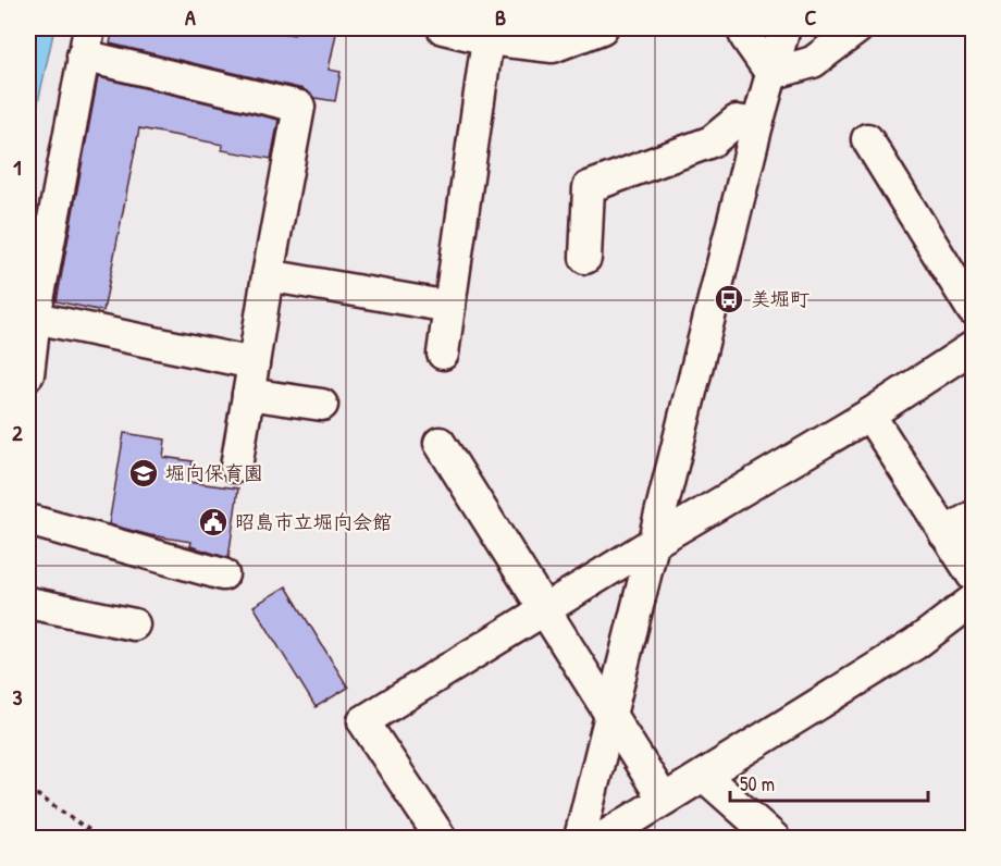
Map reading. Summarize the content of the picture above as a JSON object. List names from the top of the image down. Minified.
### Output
{"places":{"bus stop":["美堀町"],"school or university":["堀向保育園"],"public building":["昭島市立堀向会館"]},"scale_bar":"50 m","grid":{"columns":["A","B","C"],"rows":["1","2","3"]}}
